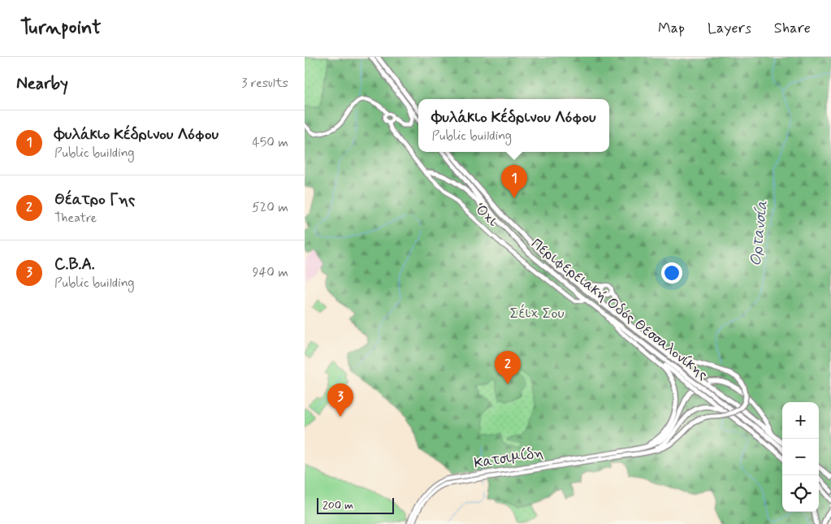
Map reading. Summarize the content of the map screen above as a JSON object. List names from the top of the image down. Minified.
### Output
{"streets":{"highway":["Περιφερειακή Οδός Θεσσαλονίκης"],"main road":["Όχι","Κατσιμίδη"]},"water":["Ορτανσία"],"parks":["Σέιχ Σου"],"scale_bar":"200 m","page":{"header":"Turnpoint","nav":["Map","Layers","Share"],"heading":["Nearby","3 results"],"popup":["Φυλάκιο Κέδρινου Λόφου","Public building"],"list":[{"mark":"1","name":"Φυλάκιο Κέδρινου Λόφου","note":"Public building","value":"450 m"},{"mark":"2","name":"Θέατρο Γης","note":"Theatre","value":"520 m"},{"mark":"3","name":"C.B.A.","note":"Public building","value":"940 m"}],"pins":["1","2","3"],"map_buttons":["+","−"],"scale":"200 m"}}
